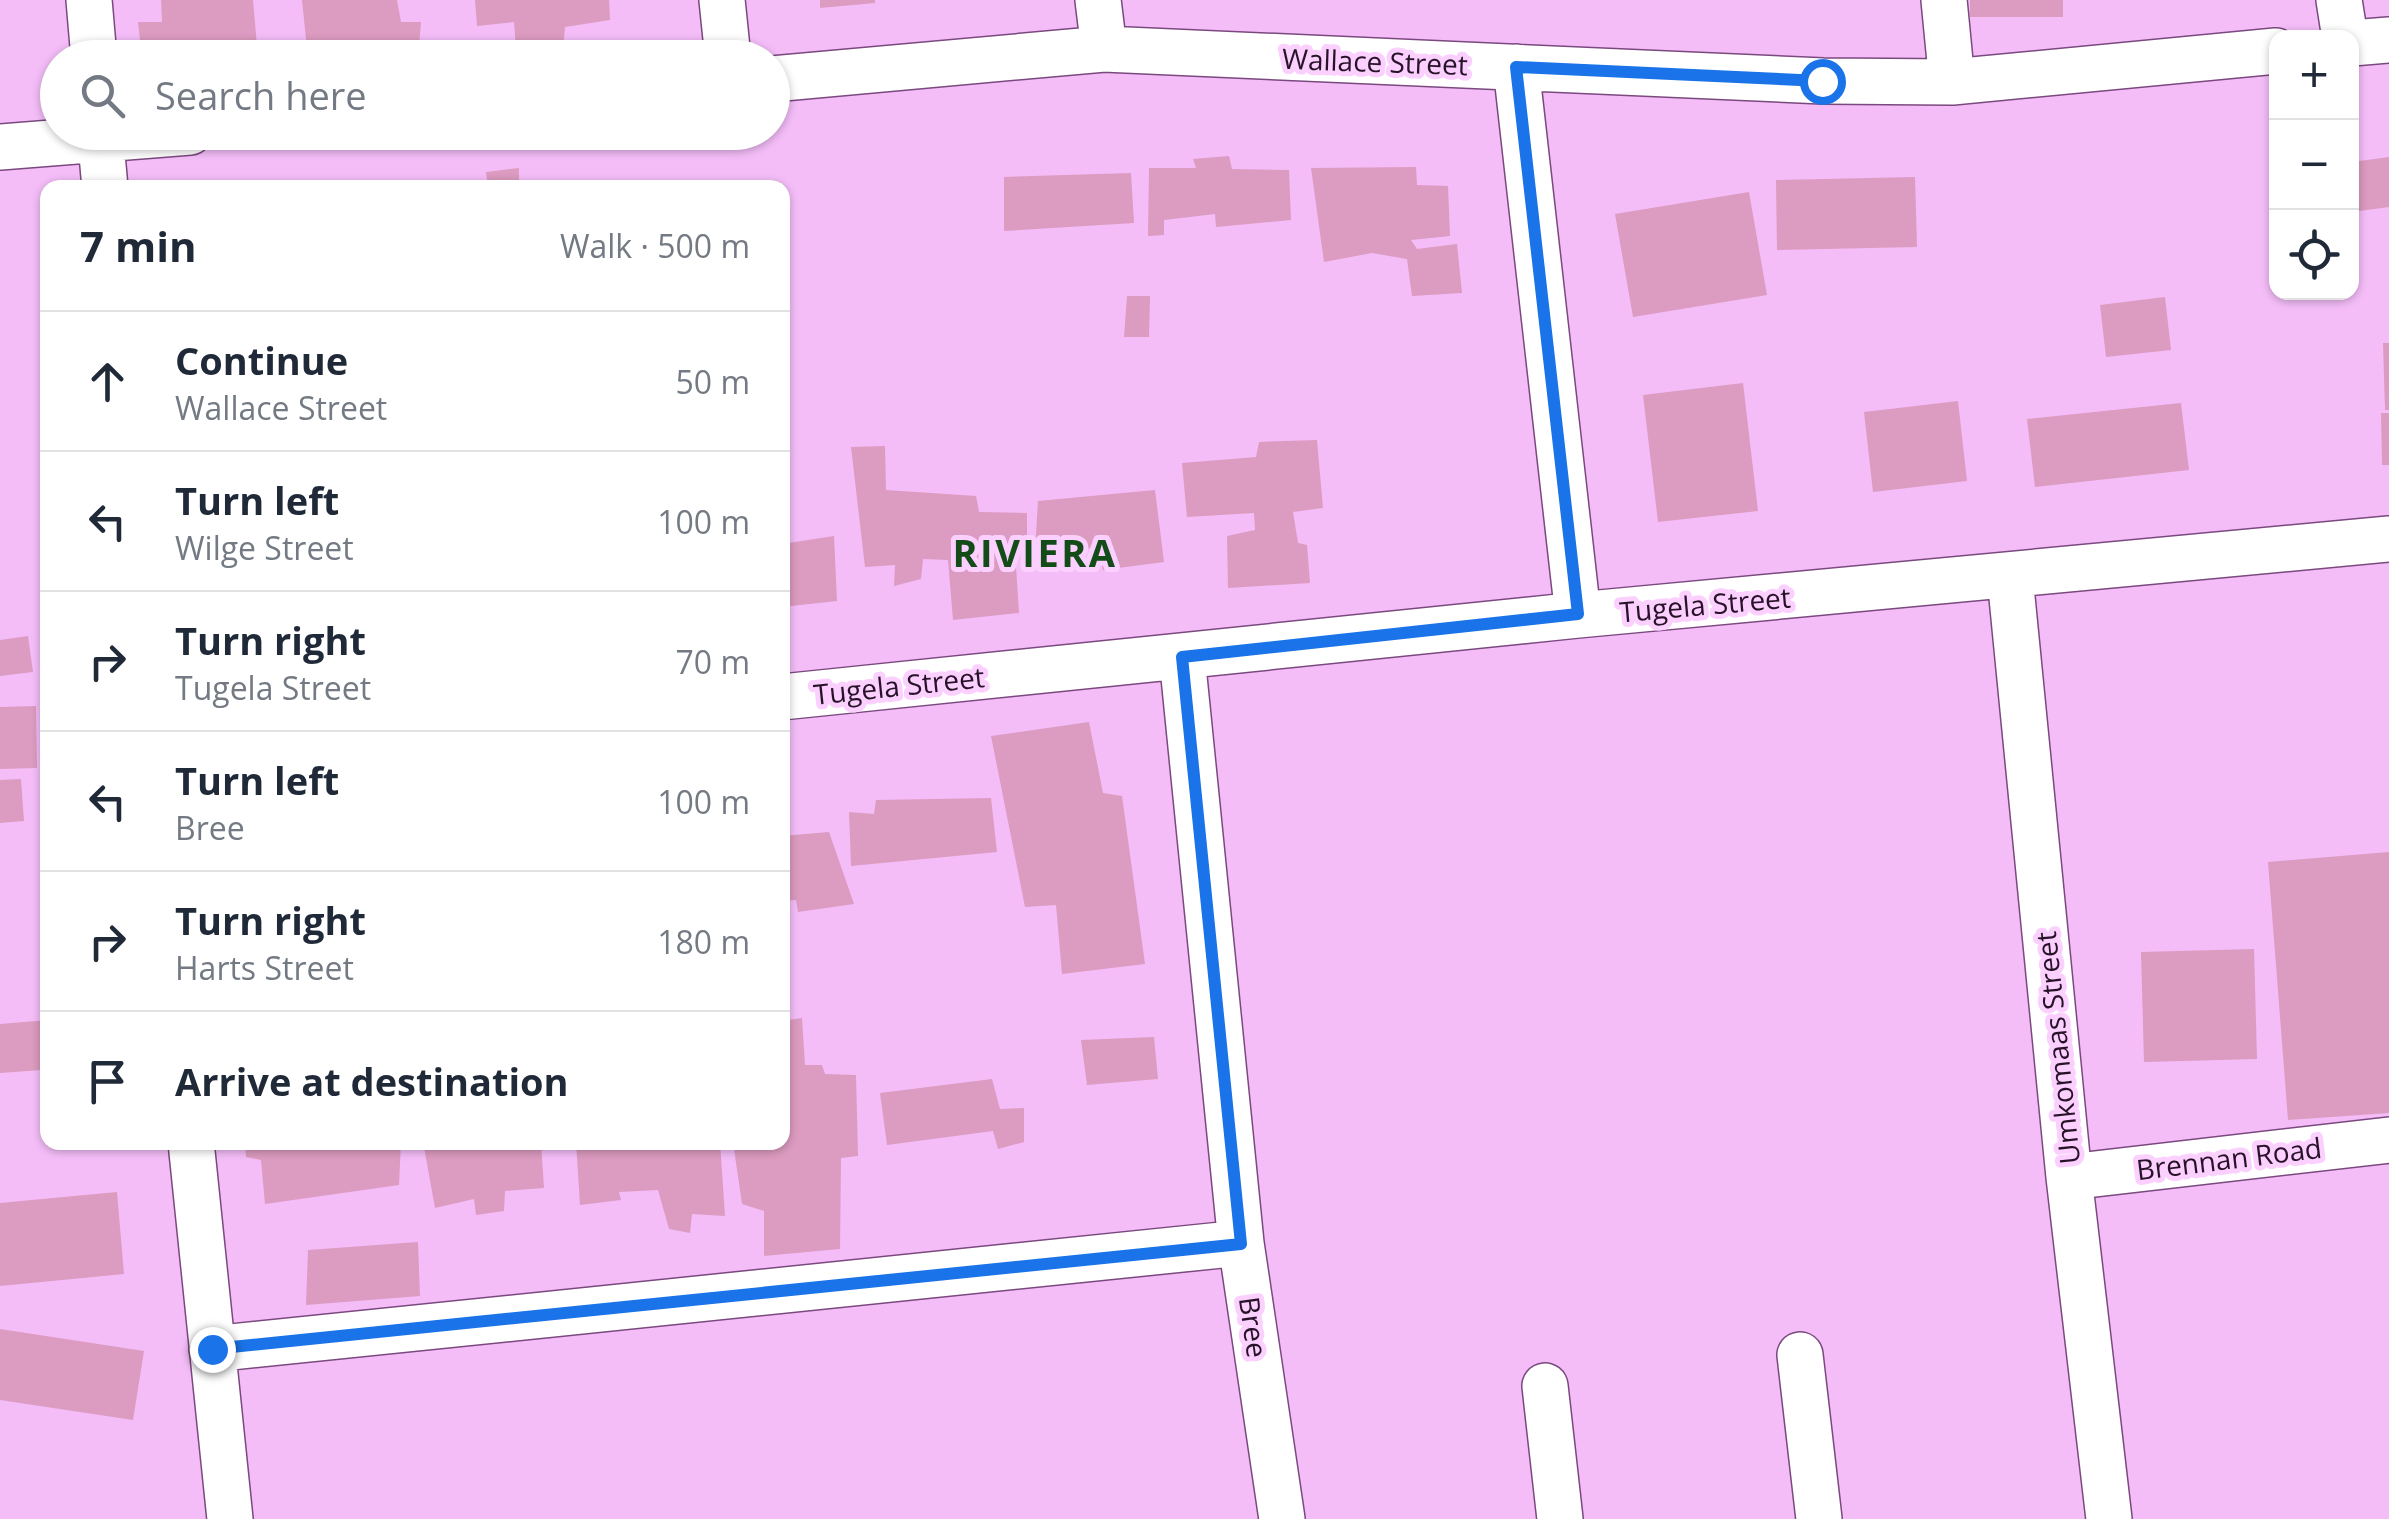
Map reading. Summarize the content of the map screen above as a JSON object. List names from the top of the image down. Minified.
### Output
{"streets":{"street":["Wallace Street","Tugela Street","Umkomaas Street","Brennan Road","Bree"]},"crossings":[["Tugela Street","Umkomaas Street"],["Tugela Street","Bree"],["Umkomaas Street","Brennan Road"]],"districts":["RIVIERA"],"page":{"map_buttons":["+","−"],"search":"Search here","heading":["7 min","Walk · 500 m"],"list":[["Continue","Wallace Street","50 m"],["Turn left","Wilge Street","100 m"],["Turn right","Tugela Street","70 m"],["Turn left","Bree","100 m"],["Turn right","Harts Street","180 m"],"Arrive at destination"]}}
